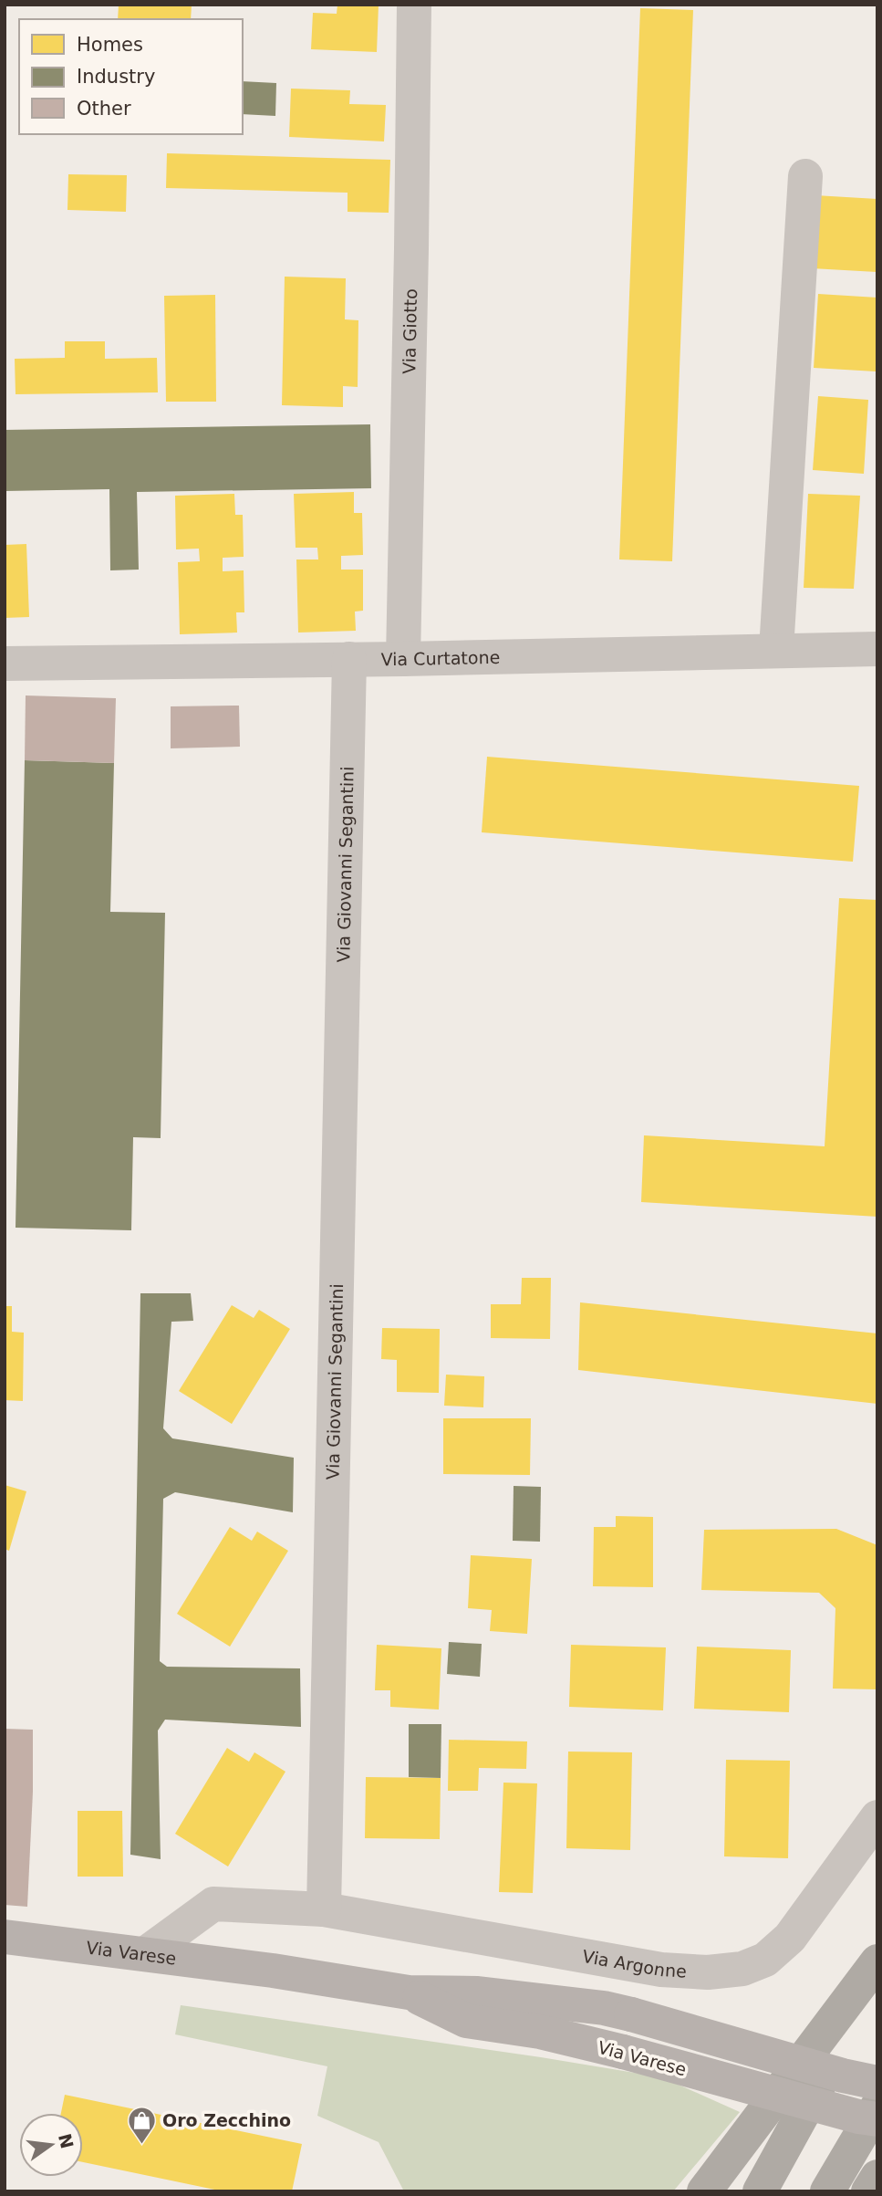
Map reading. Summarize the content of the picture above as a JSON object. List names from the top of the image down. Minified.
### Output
{"streets":{"main road":["Via Varese"],"street":["Via Giotto","Via Curtatone","Via Giovanni Segantini","Via Argonne"]},"crossings":[["Via Giotto","Via Curtatone"],["Via Curtatone","Via Giovanni Segantini"],["Via Giovanni Segantini","Via Argonne"]],"places":{"shop":["Oro Zecchino"]},"legend":["Homes","Industry","Other"],"north":"right"}
